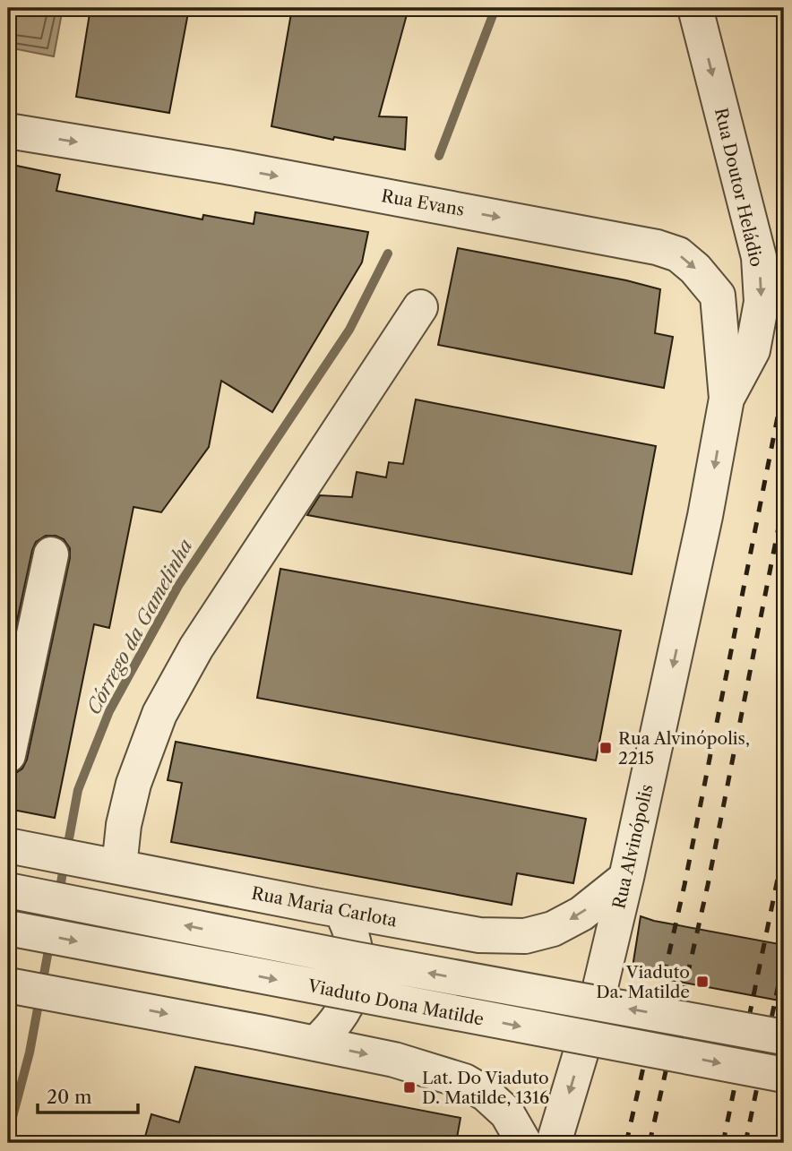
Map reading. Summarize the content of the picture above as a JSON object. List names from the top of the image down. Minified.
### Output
{"streets":{"street":["Rua Doutor Heládio","Rua Evans","Rua Alvinópolis","Rua Maria Carlota","Viaduto Dona Matilde"]},"crossings":[["Rua Doutor Heládio","Rua Evans"],["Rua Doutor Heládio","Rua Alvinópolis"],["Rua Evans","Rua Alvinópolis"],["Rua Alvinópolis","Rua Maria Carlota"]],"one_way":["Rua Doutor Heládio","Rua Evans","Rua Alvinópolis","Rua Maria Carlota"],"water":["Córrego da Gamelinha"],"places":{"transit":["Rua Alvinópolis, 2215","Viaduto Da. Matilde","Lat. Do Viaduto D. Matilde, 1316"]},"scale_bar":"20 m"}
